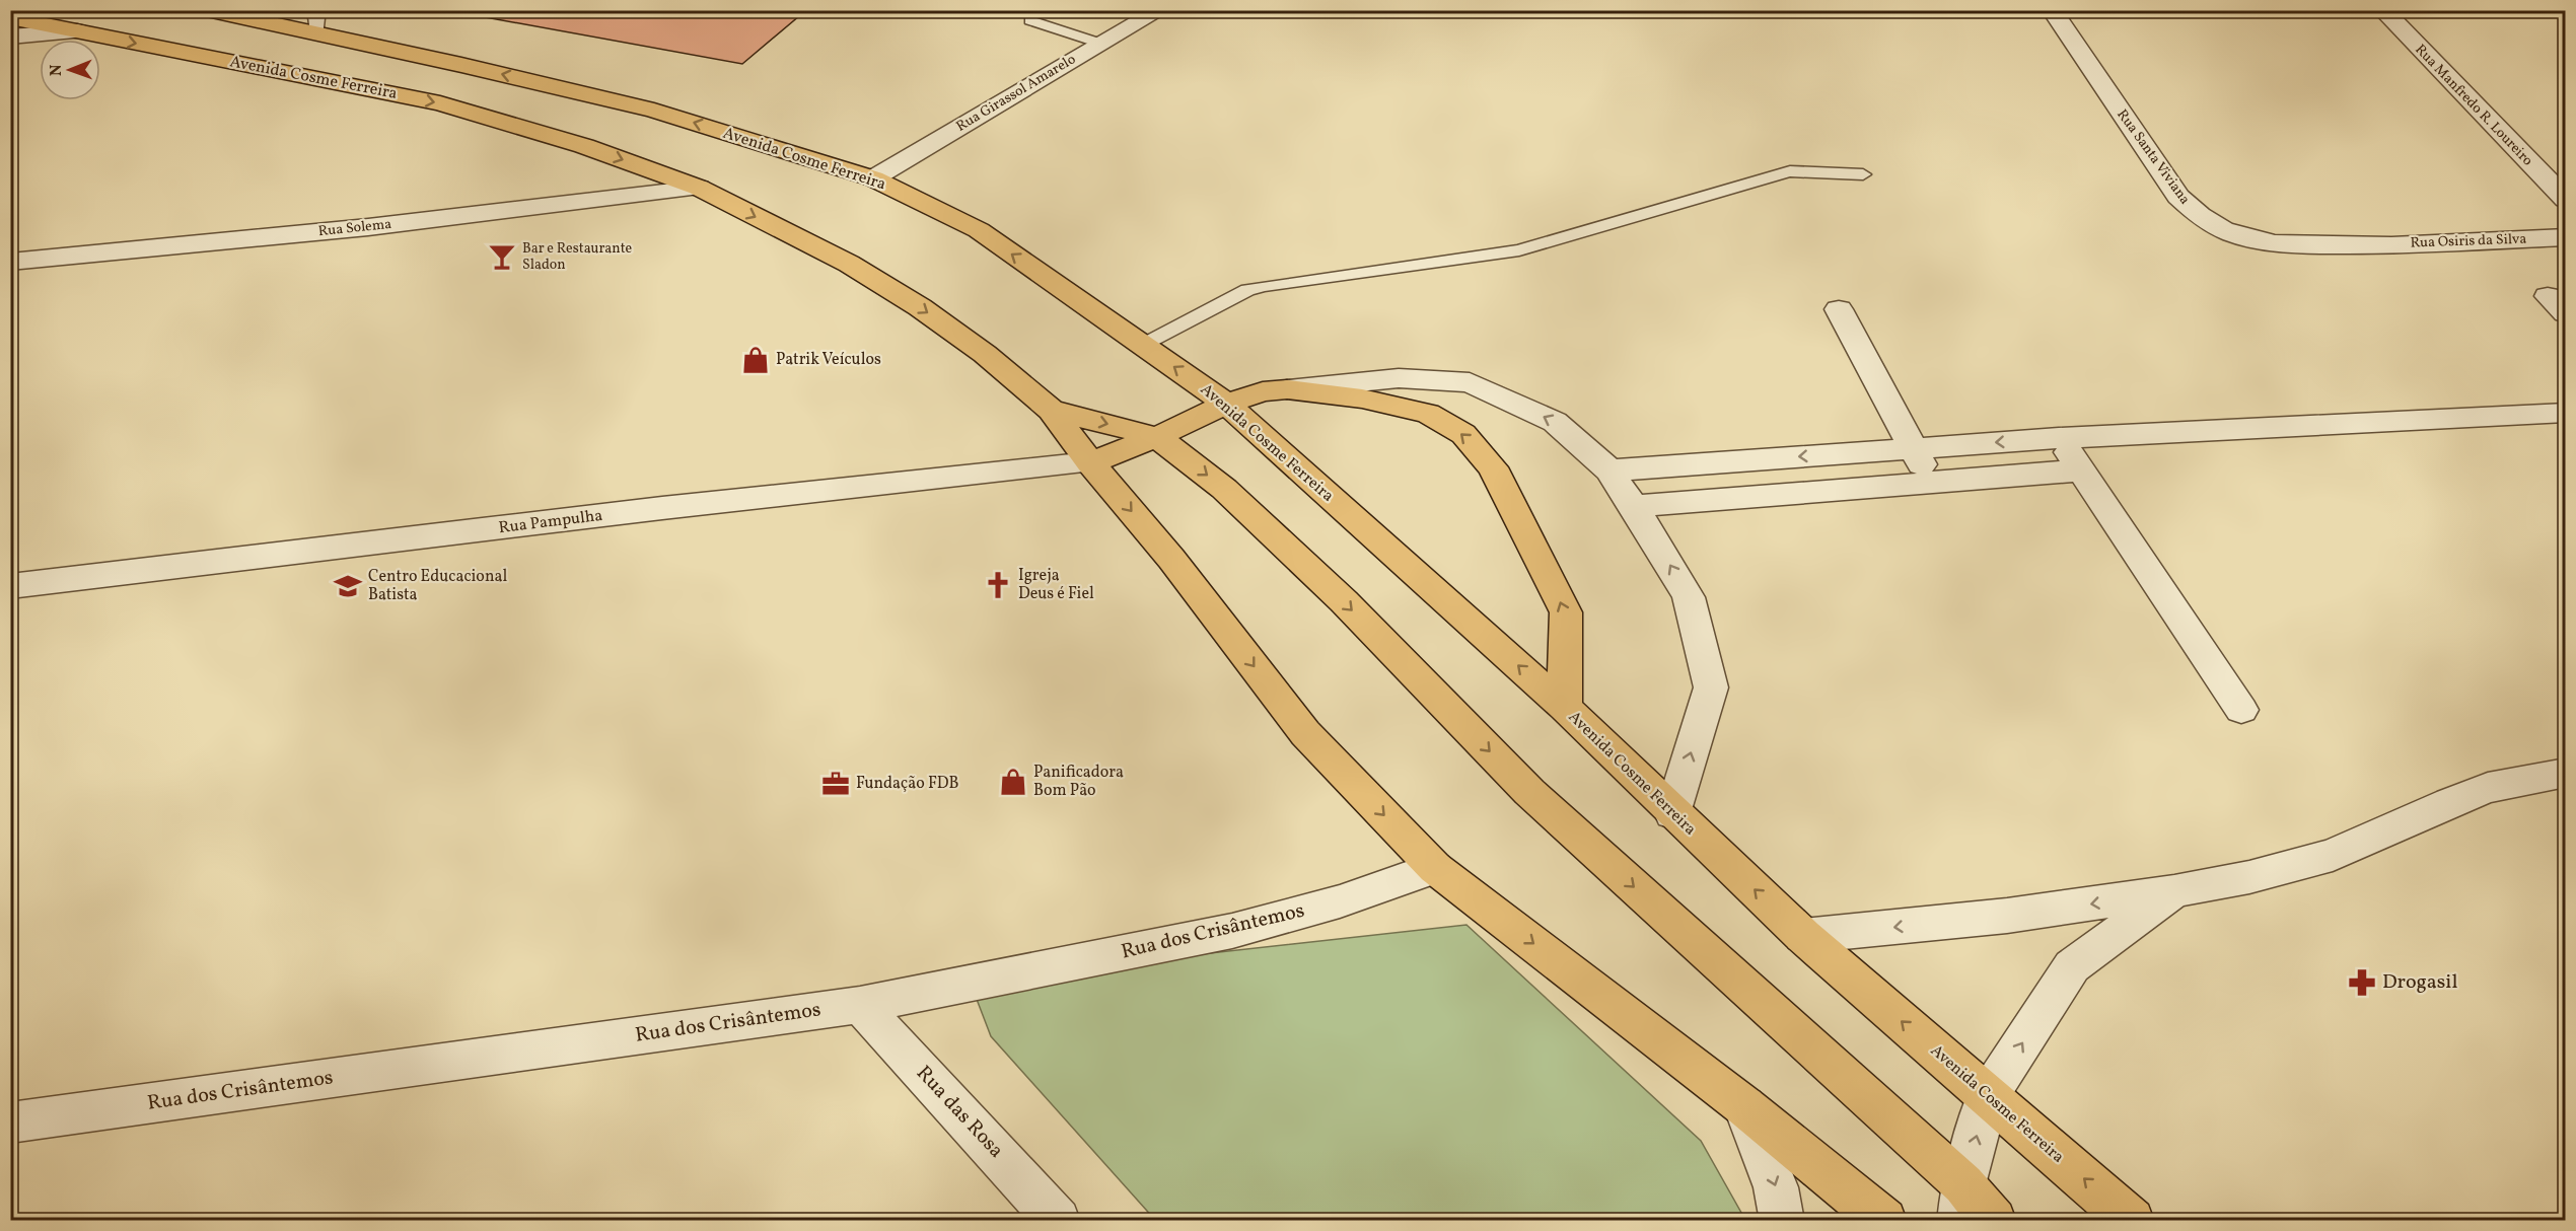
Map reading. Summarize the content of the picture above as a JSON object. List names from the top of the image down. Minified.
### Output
{"streets":{"main road":["Avenida Cosme Ferreira"],"street":["Rua Girassol Amarelo","Rua Manfredo R. Loureiro","Rua Santa Viviana","Rua Solema","Rua Osiris da Silva","Rua Pampulha","Rua dos Crisântemos","Rua das Rosa"]},"crossings":[["Avenida Cosme Ferreira","Rua Girassol Amarelo"],["Avenida Cosme Ferreira","Rua Solema"],["Avenida Cosme Ferreira","Rua Pampulha"],["Avenida Cosme Ferreira","Rua dos Crisântemos"],["Rua Santa Viviana","Rua Osiris da Silva"],["Rua dos Crisântemos","Rua das Rosa"]],"places":{"bar":["Bar e Restaurante Sladon"],"shop":["Patrik Veículos","Panificadora Bom Pão"],"church":["Igreja Deus é Fiel"],"school or university":["Centro Educacional Batista"],"office":["Fundação FDB"],"pharmacy":["Drogasil"]},"north":"left"}
